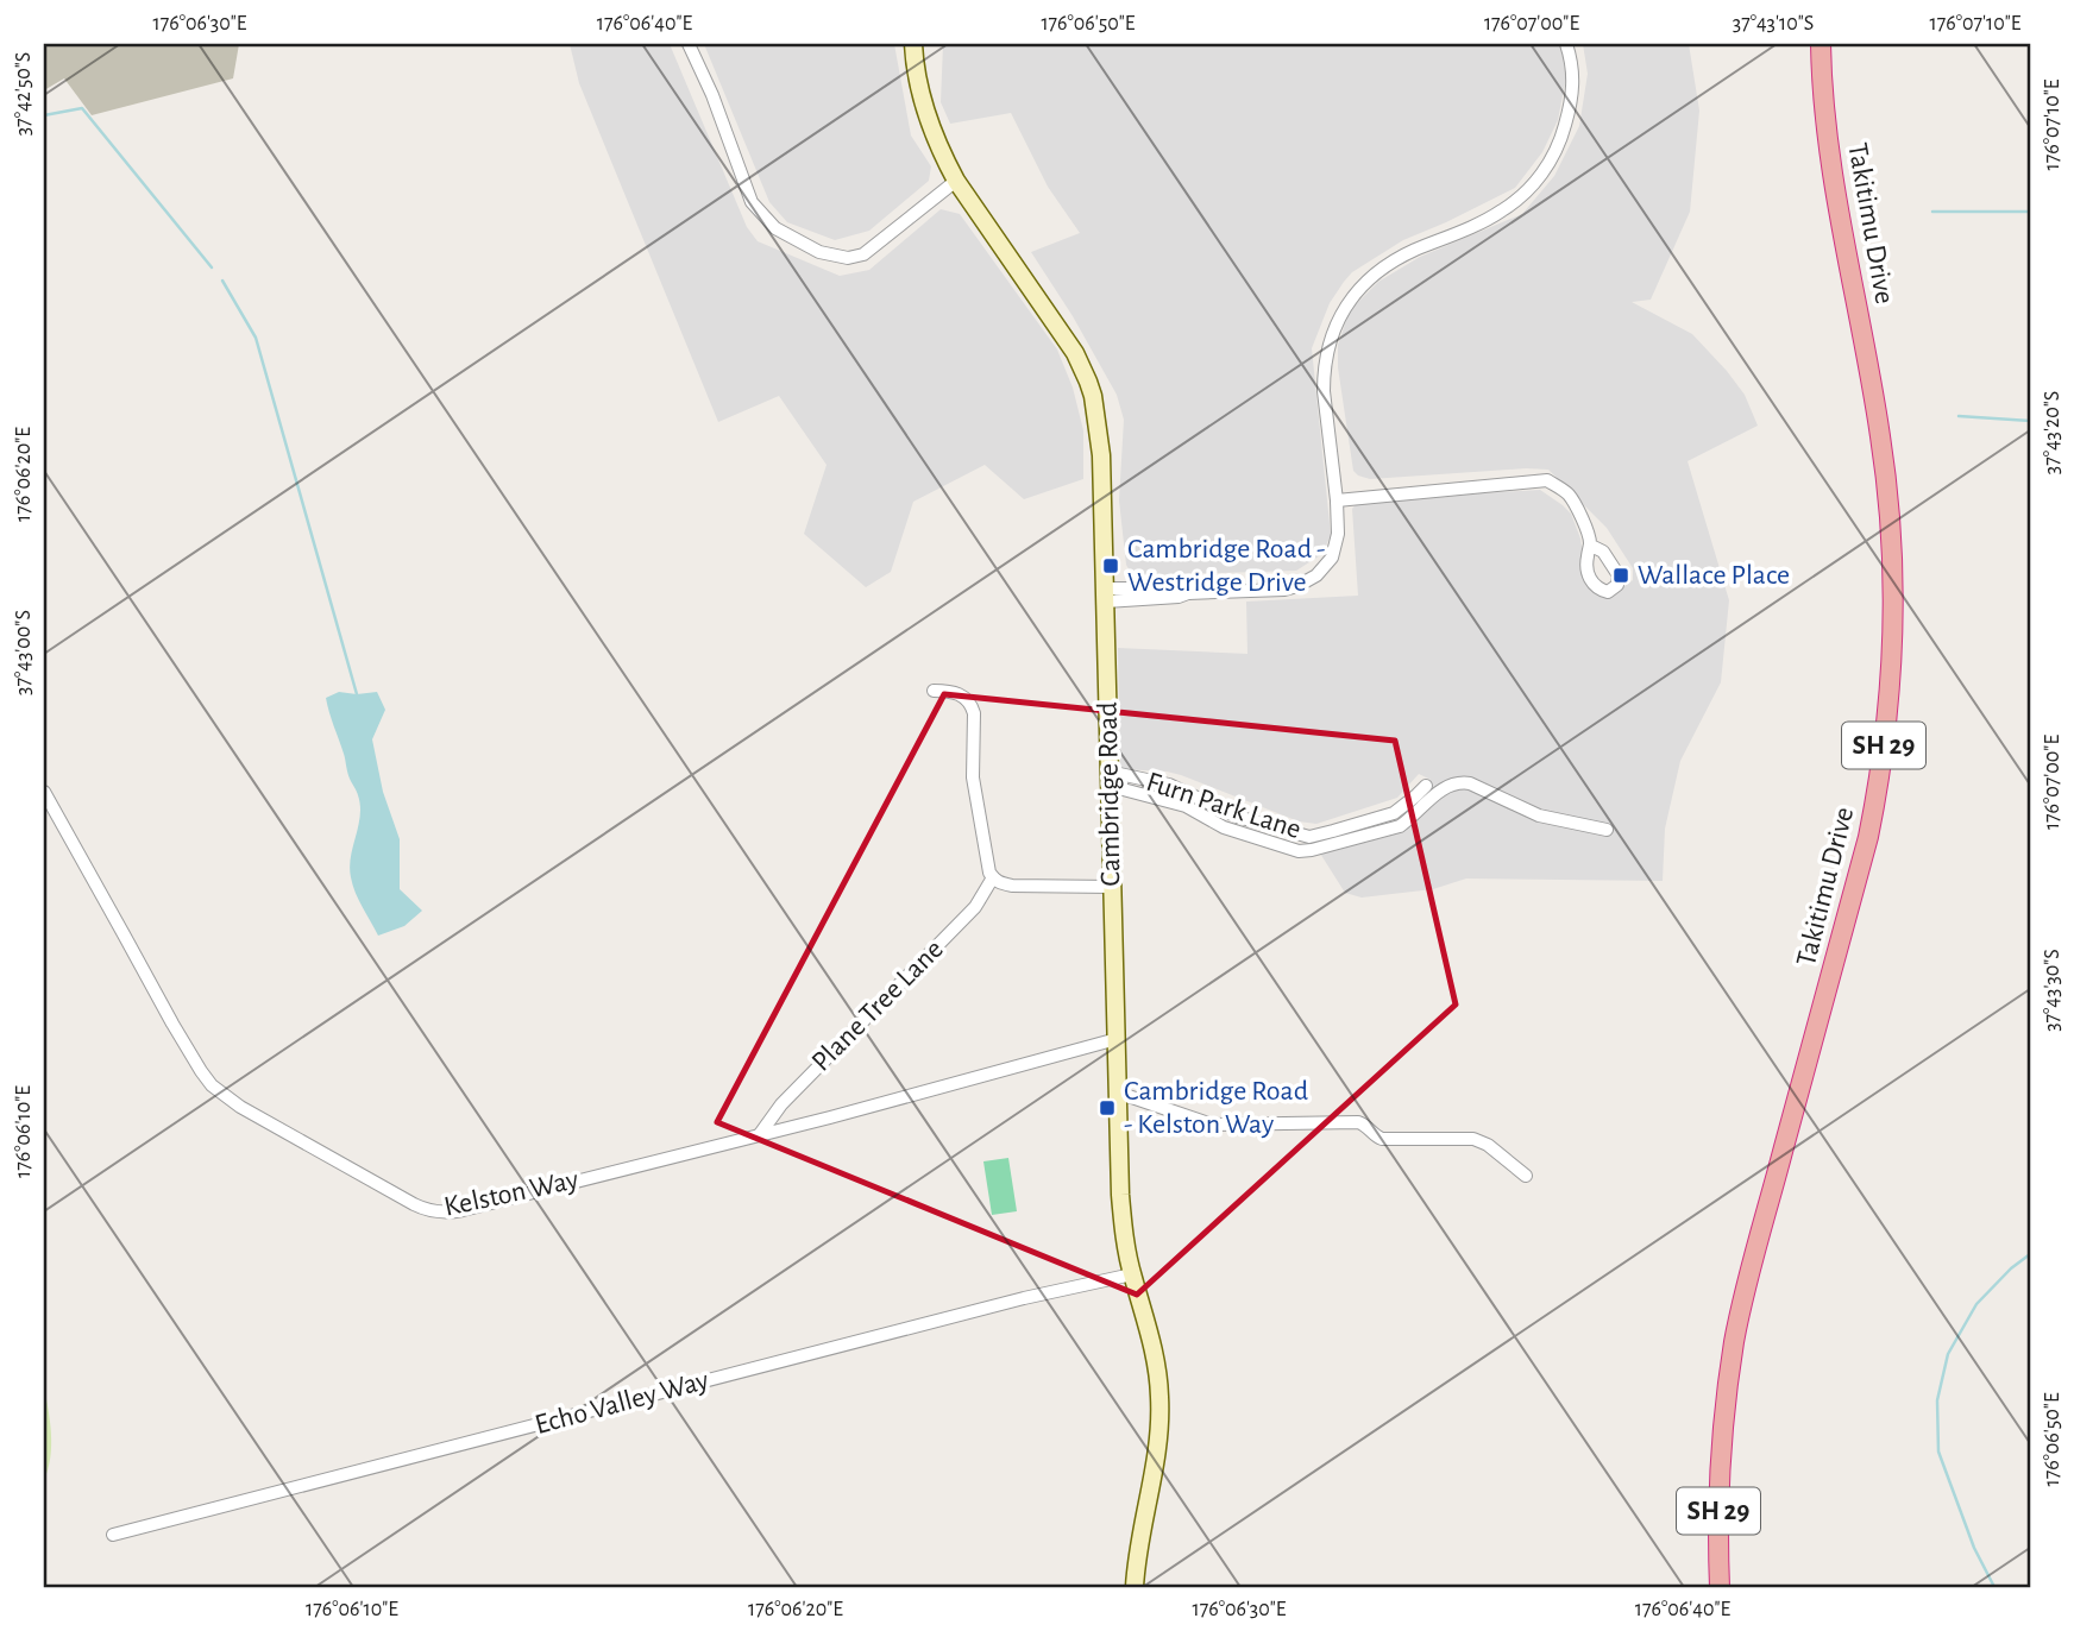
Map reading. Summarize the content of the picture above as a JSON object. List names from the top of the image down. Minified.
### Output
{"streets":{"highway":["Takitimu Drive","SH 29"],"main road":["Cambridge Road"],"street":["Furn Park Lane","Plane Tree Lane","Kelston Way","Echo Valley Way"]},"crossings":[["Cambridge Road","Furn Park Lane"],["Cambridge Road","Kelston Way"],["Cambridge Road","Echo Valley Way"],["Plane Tree Lane","Kelston Way"]],"places":{"transit":["Cambridge Road - Westridge Drive","Wallace Place","Cambridge Road - Kelston Way"]},"coordinates":["176°06'30\"E","176°06'40\"E","176°06'50\"E","176°07'00\"E","37°43'10\"S","176°07'10\"E","37°42'50\"S","37°43'20\"S","176°06'20\"E","37°43'00\"S","37°43'30\"S","176°06'10\"E"]}
